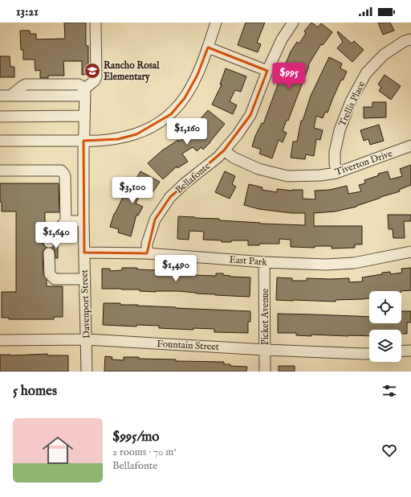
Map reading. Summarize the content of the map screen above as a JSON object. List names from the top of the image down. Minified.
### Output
{"streets":{"street":["Trellis Place","Tiverton Drive","Bellafonte","East Park","Davenport Street","Picket Avenue","Fountain Street"]},"crossings":[["Trellis Place","Tiverton Drive"],["Tiverton Drive","Bellafonte"],["Bellafonte","East Park"],["East Park","Davenport Street"],["East Park","Picket Avenue"],["Davenport Street","Fountain Street"],["Picket Avenue","Fountain Street"]],"places":{"school or university":["Rancho Rosal Elementary"]},"page":{"status":"13:21","price":["$995","$1,160","$3,100","$1,640","$1,490"],"heading":"5 homes","list":[{"name":"$995/mo","note":"2 rooms · 70 m² · Bellafonte"}]}}
